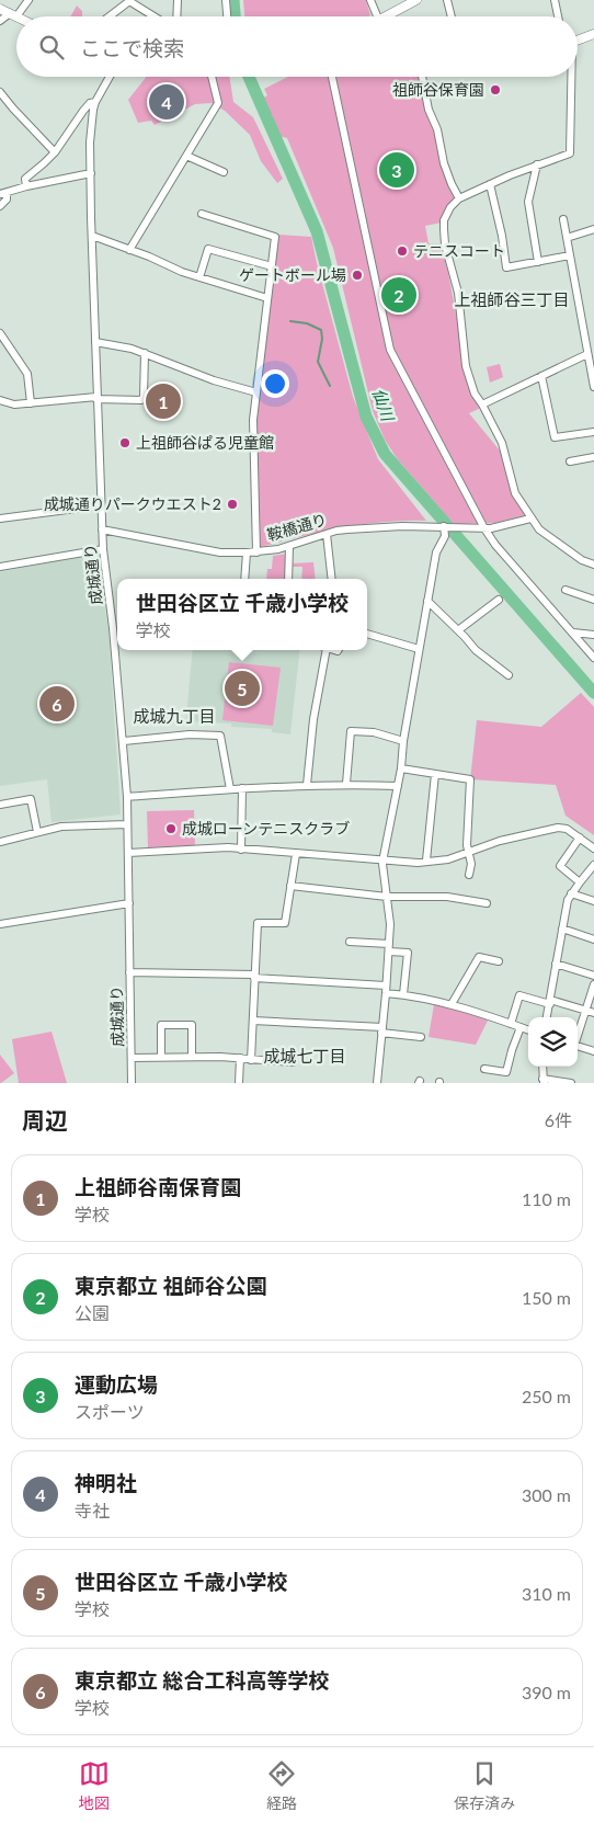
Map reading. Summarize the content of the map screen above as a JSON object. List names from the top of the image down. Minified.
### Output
{"streets":{"street":["鞍橋通り","成城通り"]},"crossings":[["鞍橋通り","成城通り"]],"districts":["上祖師谷三丁目","成城九丁目","成城七丁目"],"water":["仙川"],"places":["祖師谷保育園","テニスコート","ゲートボール場","上祖師谷ぱる児童館","成城通りパークウエスト2","成城ローンテニスクラブ"],"page":{"search":"ここで検索","pins":["4","3","2","1","5","6"],"popup":["世田谷区立 千歳小学校","学校"],"heading":["周辺","6件"],"list":[{"mark":"1","name":"上祖師谷南保育園","note":"学校","value":"110 m"},{"mark":"2","name":"東京都立 祖師谷公園","note":"公園","value":"150 m"},{"mark":"3","name":"運動広場","note":"スポーツ","value":"250 m"},{"mark":"4","name":"神明社","note":"寺社","value":"300 m"},{"mark":"5","name":"世田谷区立 千歳小学校","note":"学校","value":"310 m"},{"mark":"6","name":"東京都立 総合工科高等学校","note":"学校","value":"390 m"}],"nav":["地図","経路","保存済み"]}}
